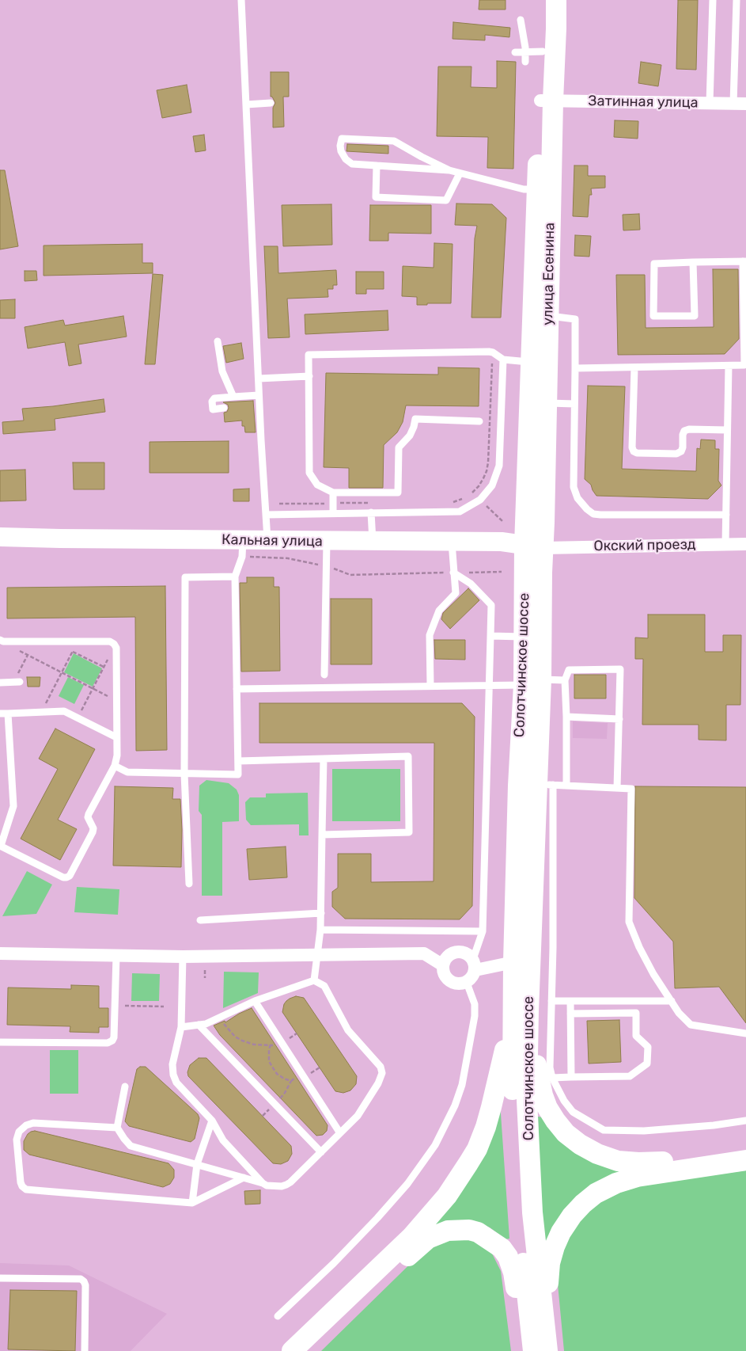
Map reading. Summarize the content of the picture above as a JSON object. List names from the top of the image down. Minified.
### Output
{"streets":{"main road":["улица Есенина","Солотчинское шоссе"],"street":["Затинная улица","Кальная улица","Окский проезд"]},"crossings":[["Затинная улица","улица Есенина"],["улица Есенина","Кальная улица"],["улица Есенина","Окский проезд"],["улица Есенина","Солотчинское шоссе"],["Кальная улица","Окский проезд"],["Кальная улица","Солотчинское шоссе"],["Окский проезд","Солотчинское шоссе"]]}
